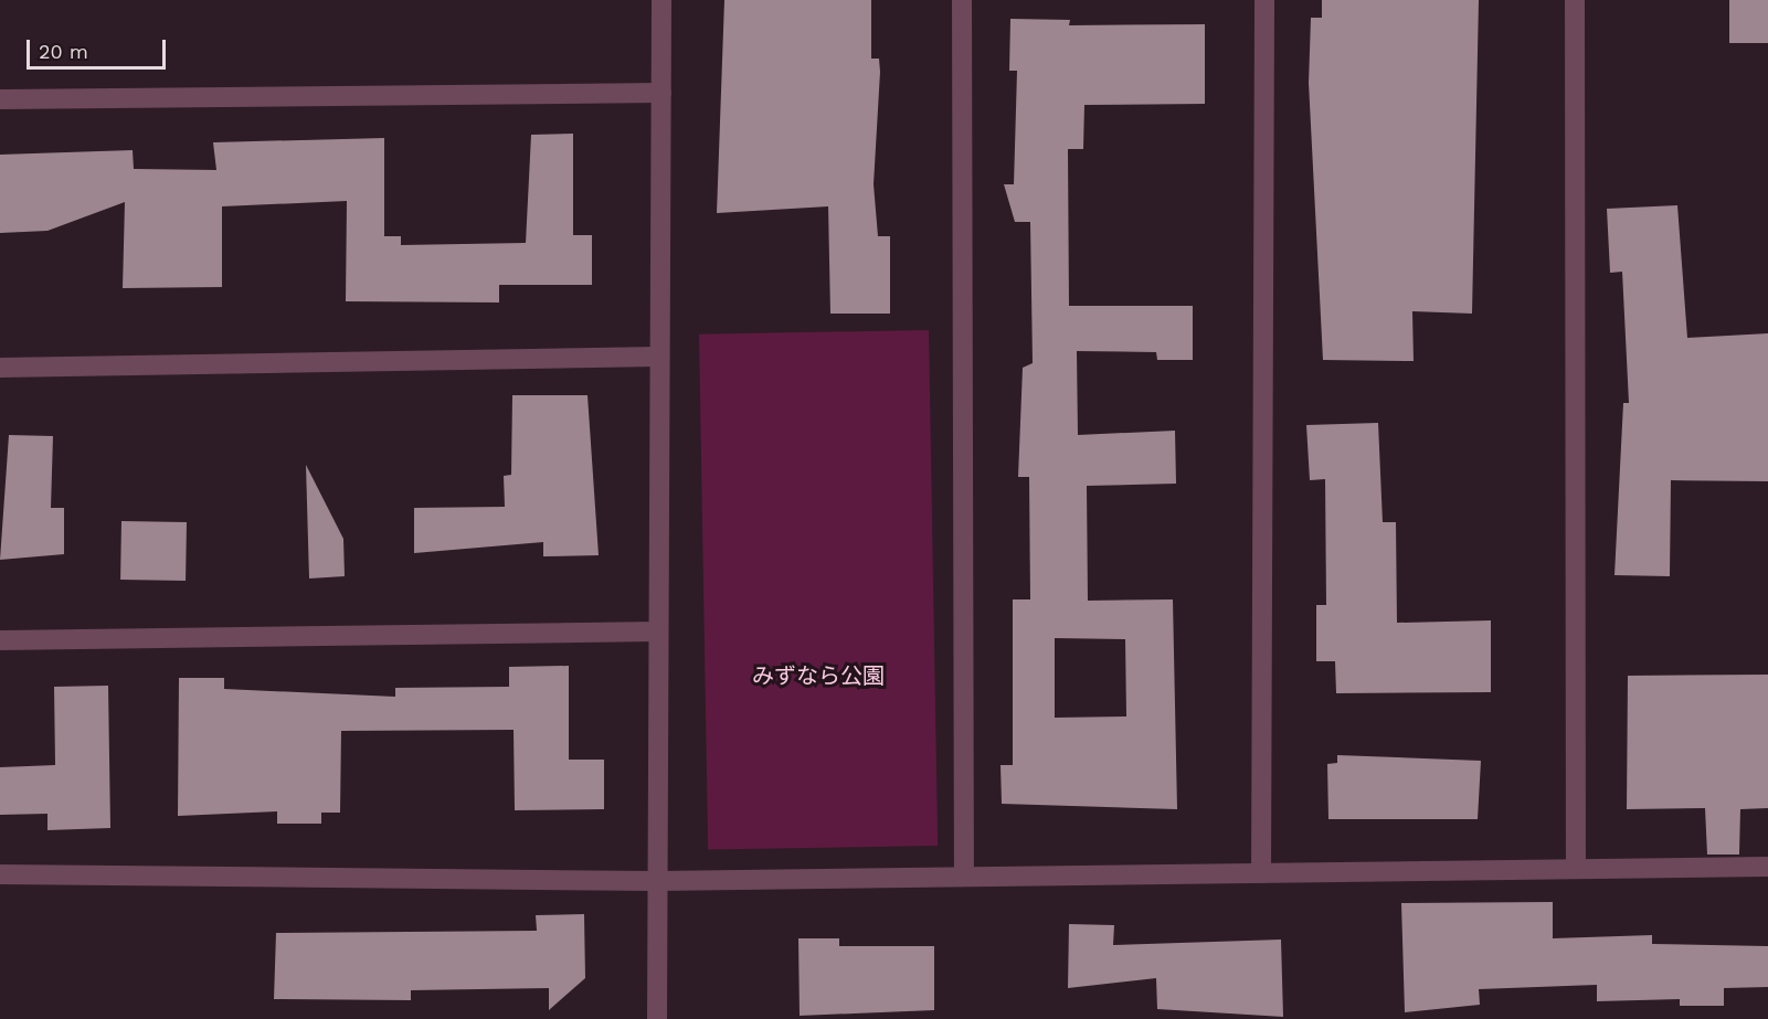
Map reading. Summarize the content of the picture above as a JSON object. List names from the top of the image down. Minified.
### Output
{"parks":["みずなら公園"],"scale_bar":"20 m"}
